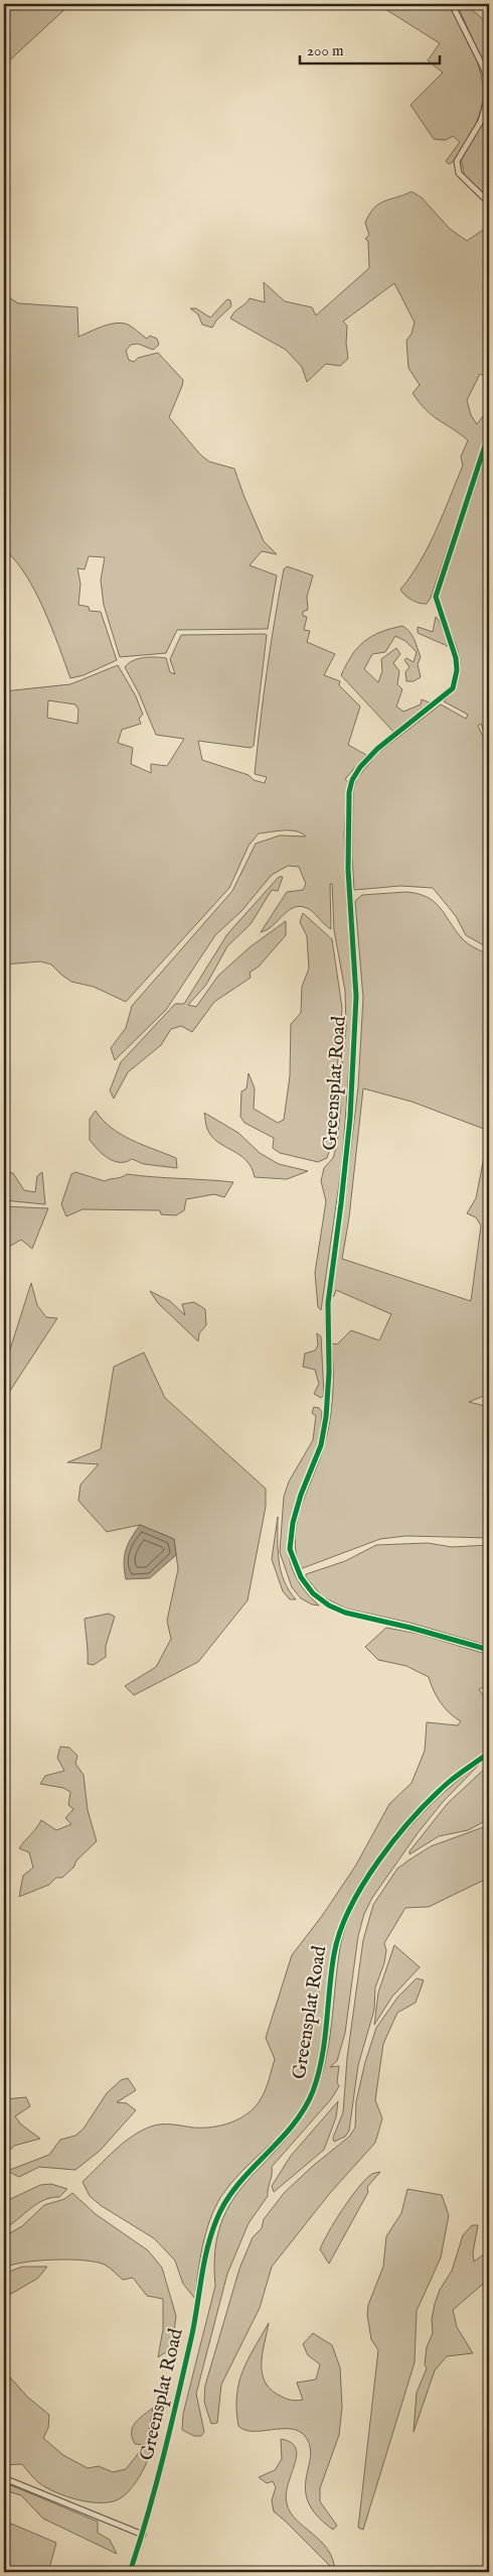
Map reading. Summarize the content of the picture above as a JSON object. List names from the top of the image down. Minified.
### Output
{"streets":{"street":["Greensplat Road"]},"scale_bar":"200 m"}
